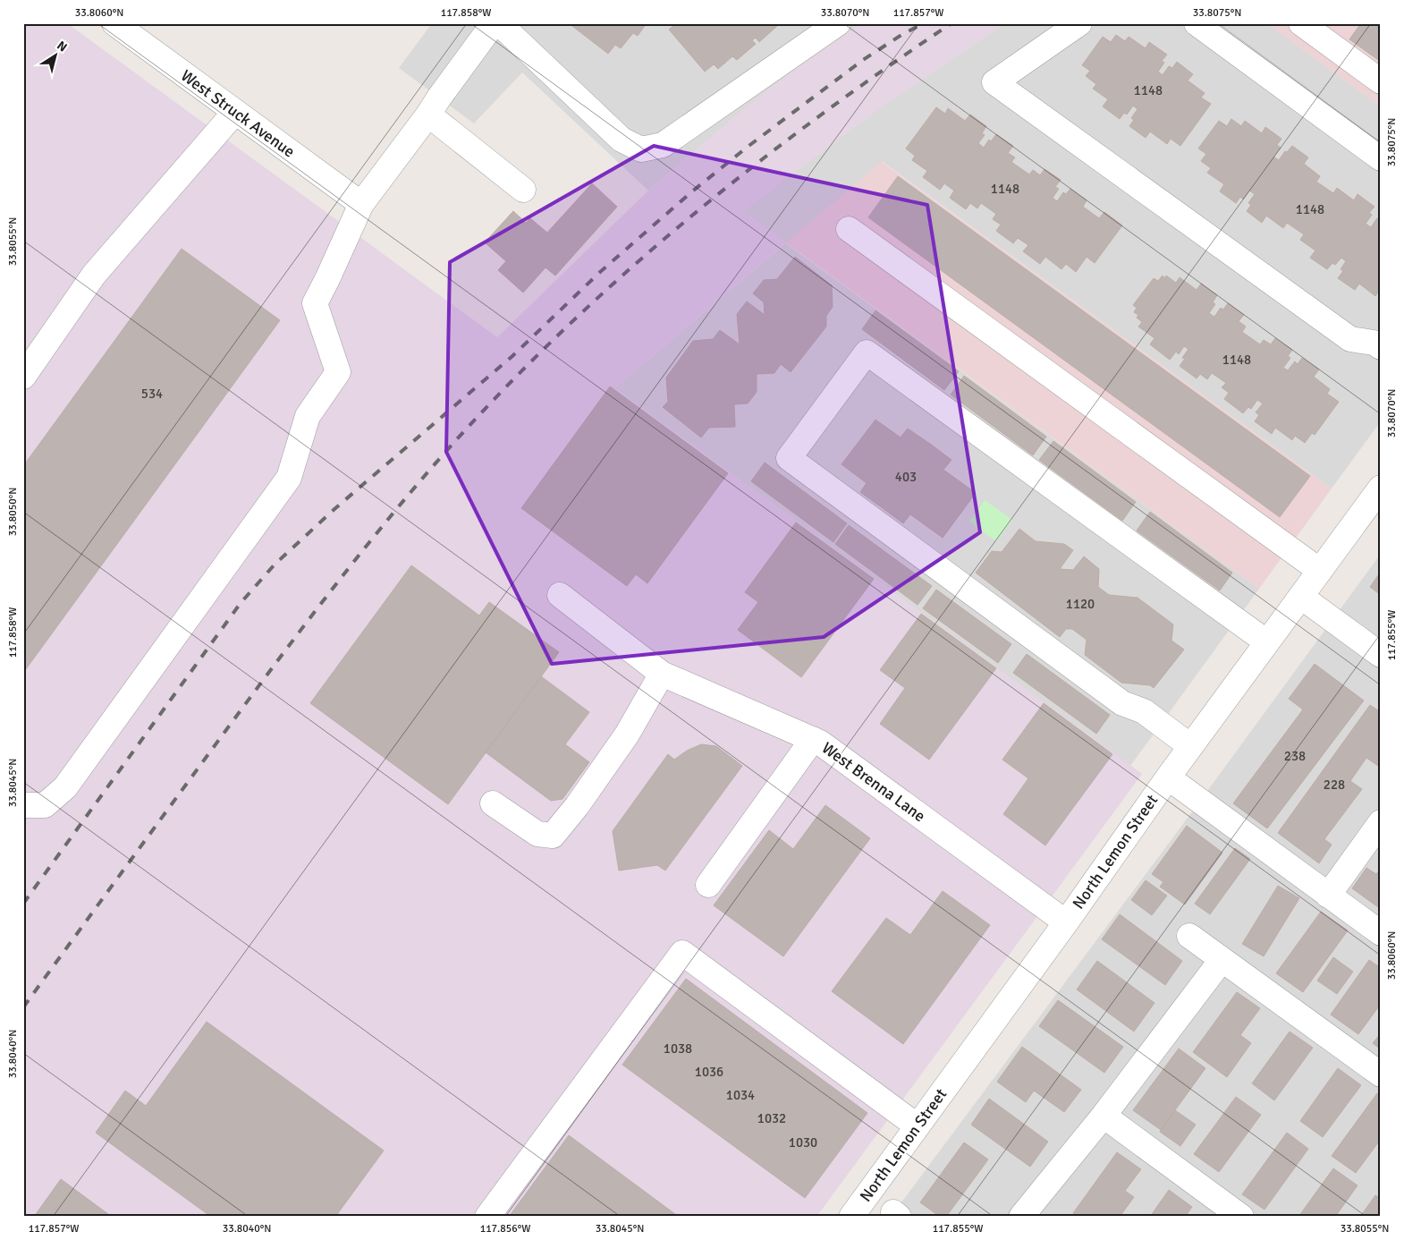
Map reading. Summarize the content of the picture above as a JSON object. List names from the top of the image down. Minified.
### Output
{"streets":{"street":["West Struck Avenue","West Brenna Lane","North Lemon Street"]},"crossings":[["West Brenna Lane","North Lemon Street"]],"house_numbers":["1148","1148","1148","1148","534","403","1120","238","228","1038","1036","1034","1032","1030"],"north":"top right","coordinates":["33.8060°N","117.858°W","33.8070°N","117.857°W","33.8075°N","33.8055°N","33.8050°N","117.855°W","33.8045°N","33.8040°N","117.856°W"]}
